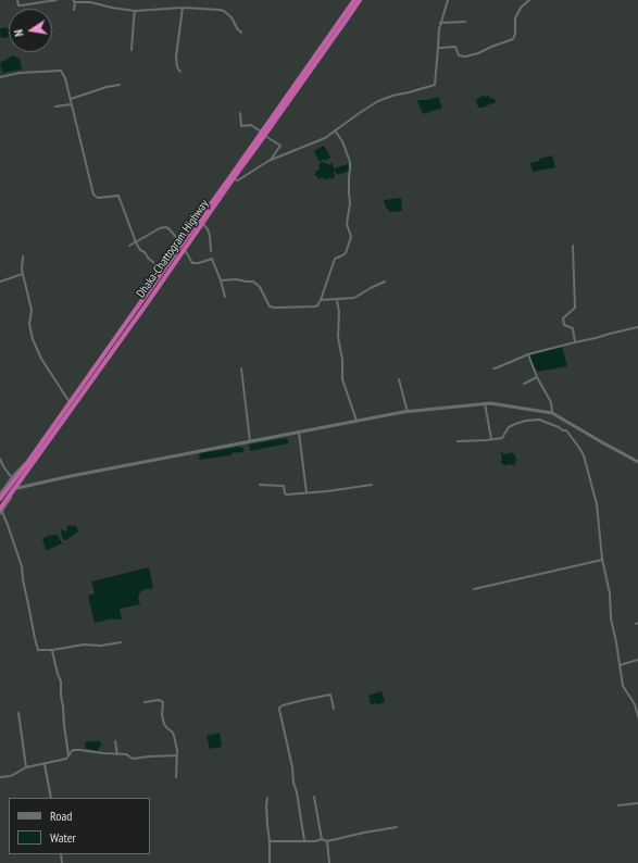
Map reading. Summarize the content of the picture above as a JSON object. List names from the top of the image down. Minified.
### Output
{"streets":{"highway":["Dhaka-Chattogram Highway"]},"legend":["Road","Water"],"north":"left"}
